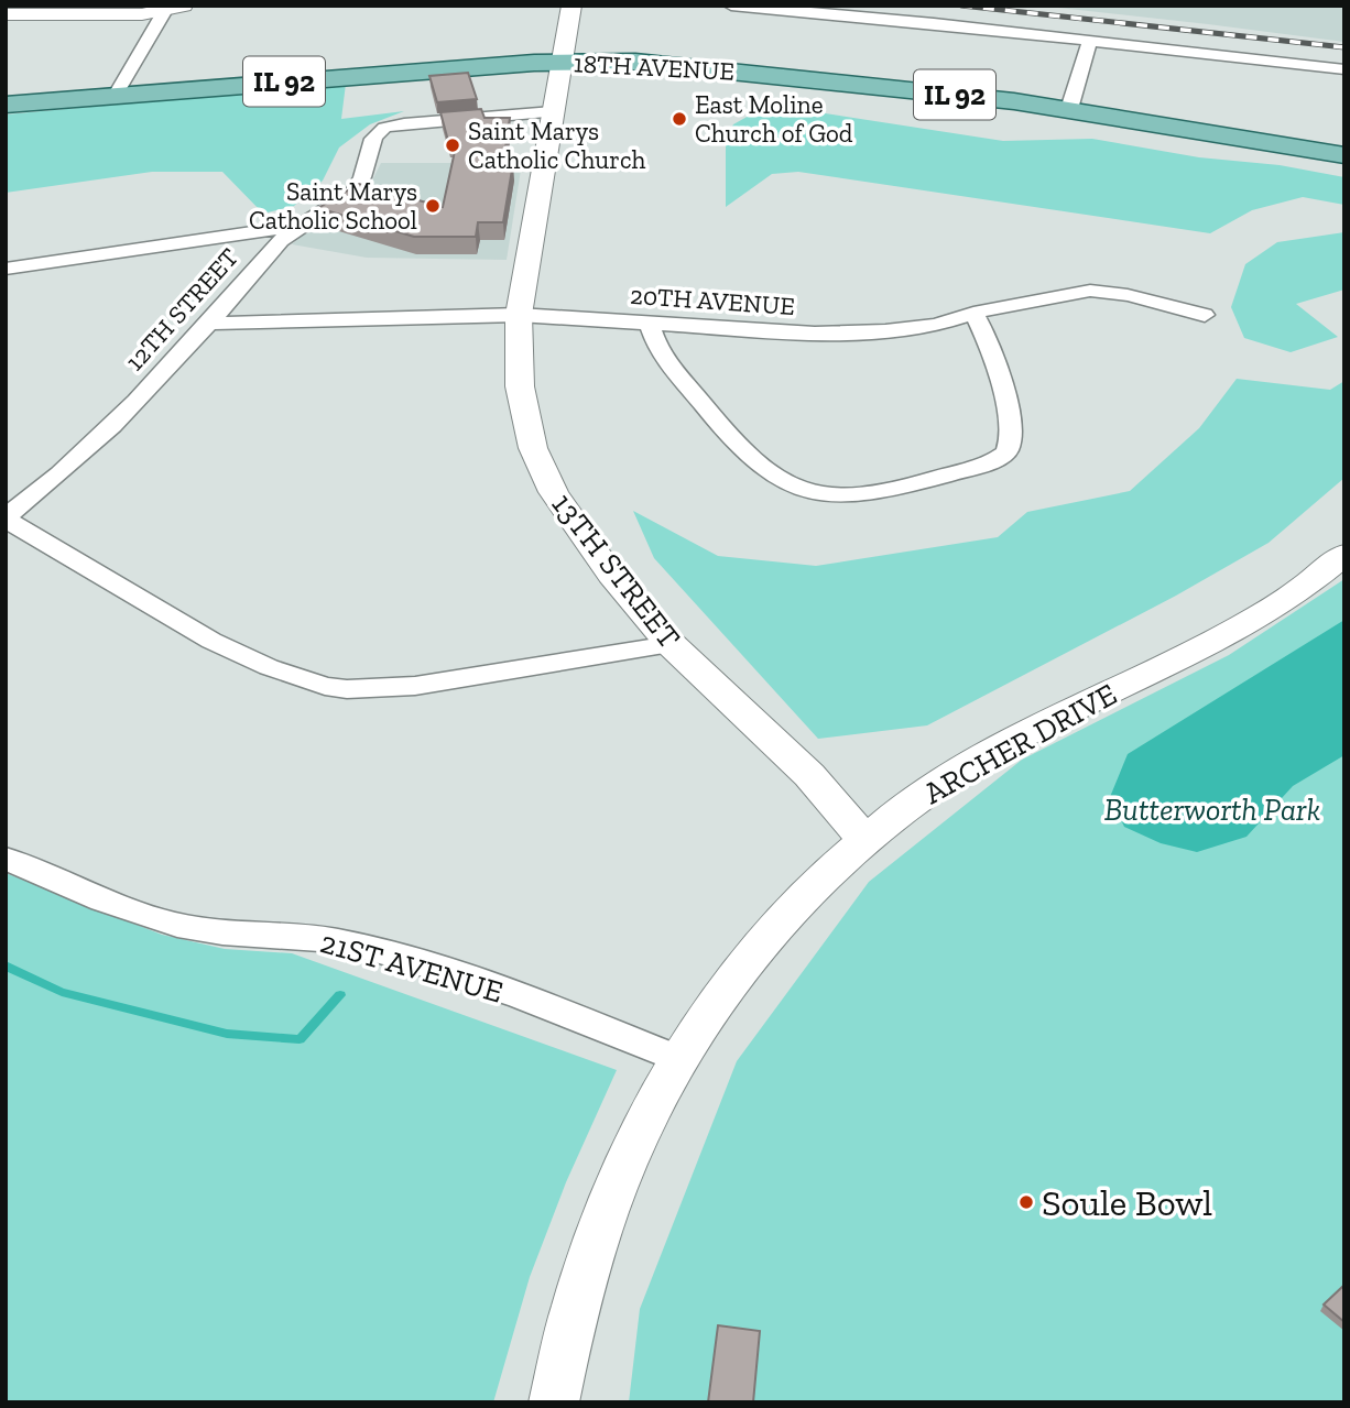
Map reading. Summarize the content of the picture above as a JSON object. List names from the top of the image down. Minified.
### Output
{"streets":{"main road":["18TH AVENUE","IL 92"],"street":["20TH AVENUE","12TH STREET","13TH STREET","ARCHER DRIVE","21ST AVENUE"]},"crossings":[["18TH AVENUE","13TH STREET"],["20TH AVENUE","12TH STREET"],["20TH AVENUE","13TH STREET"],["12TH STREET","13TH STREET"],["13TH STREET","ARCHER DRIVE"],["ARCHER DRIVE","21ST AVENUE"]],"parks":["Butterworth Park"],"places":["East Moline Church of God","Saint Marys Catholic Church","Saint Marys Catholic School","Soule Bowl"]}
